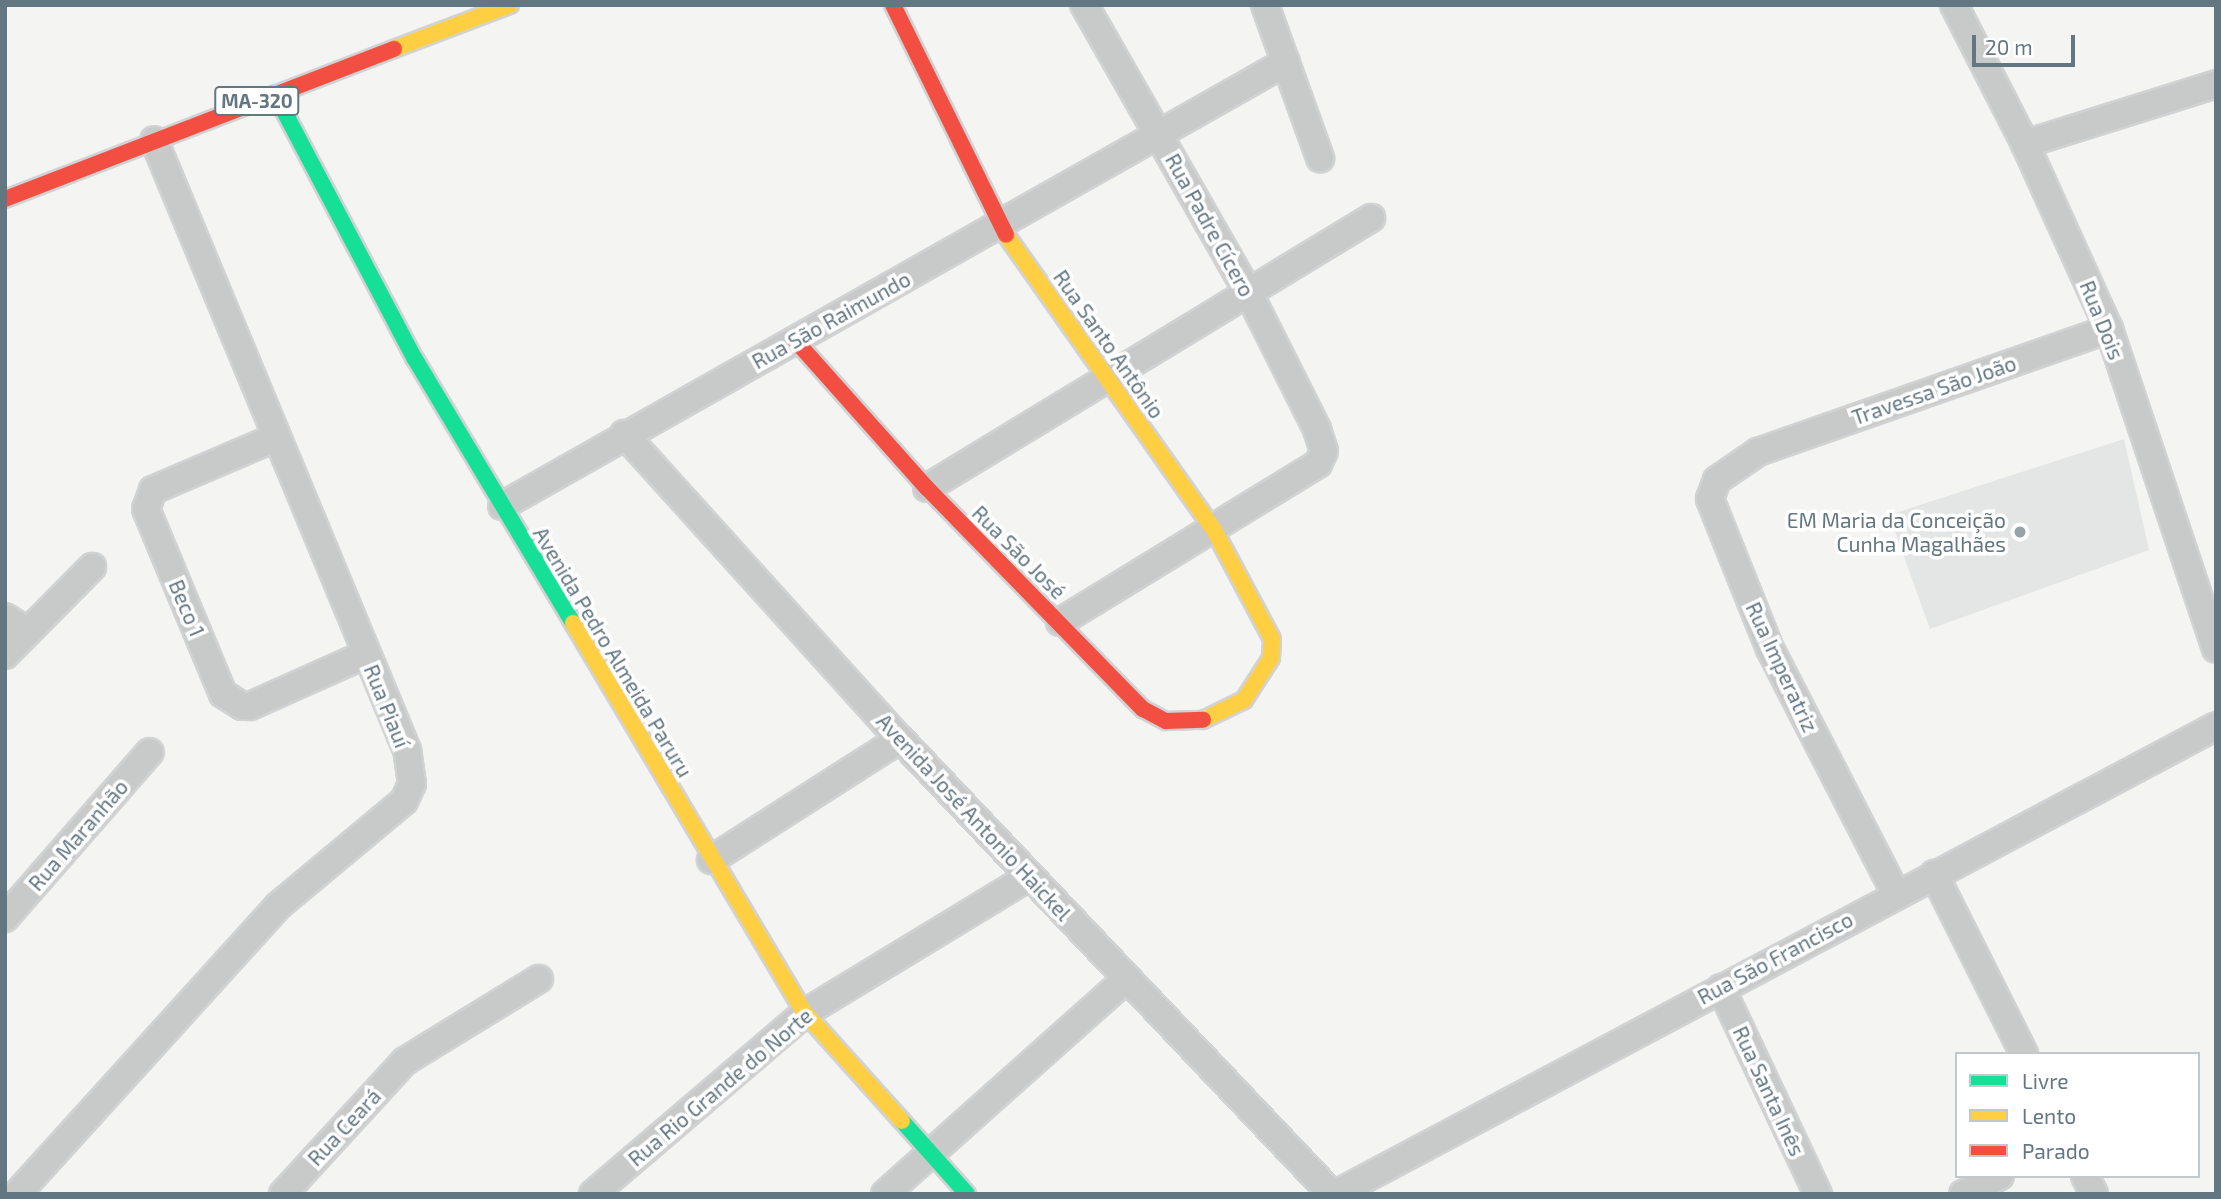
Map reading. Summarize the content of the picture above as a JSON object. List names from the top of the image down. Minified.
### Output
{"streets":{"street":["MA-320","Rua Padre Cícero","Rua São Raimundo","Rua Dois","Rua Santo Antônio","Travessa São João","Rua São José","Beco 1","Avenida Pedro Almeida Paruru","Rua Imperatriz","Rua Piauí","Avenida José Antonio Haickel","Rua Maranhão","Rua São Francisco","Rua Rio Grande do Norte","Rua Santa Inês","Rua Ceará"]},"crossings":[["MA-320","Avenida Pedro Almeida Paruru"],["MA-320","Rua Piauí"],["Rua Padre Cícero","Rua São Raimundo"],["Rua Padre Cícero","Rua Santo Antônio"],["Rua São Raimundo","Rua Santo Antônio"],["Rua São Raimundo","Rua São José"],["Rua São Raimundo","Avenida Pedro Almeida Paruru"],["Rua São Raimundo","Avenida José Antonio Haickel"],["Rua Dois","Travessa São João"],["Rua Santo Antônio","Rua São José"],["Travessa São João","Rua Imperatriz"],["Beco 1","Rua Piauí"],["Avenida Pedro Almeida Paruru","Rua Rio Grande do Norte"],["Rua Imperatriz","Rua São Francisco"],["Avenida José Antonio Haickel","Rua São Francisco"],["Avenida José Antonio Haickel","Rua Rio Grande do Norte"],["Rua São Francisco","Rua Santa Inês"]],"places":["EM Maria da Conceição Cunha Magalhães"],"legend":["Livre","Lento","Parado"],"scale_bar":"20 m"}
